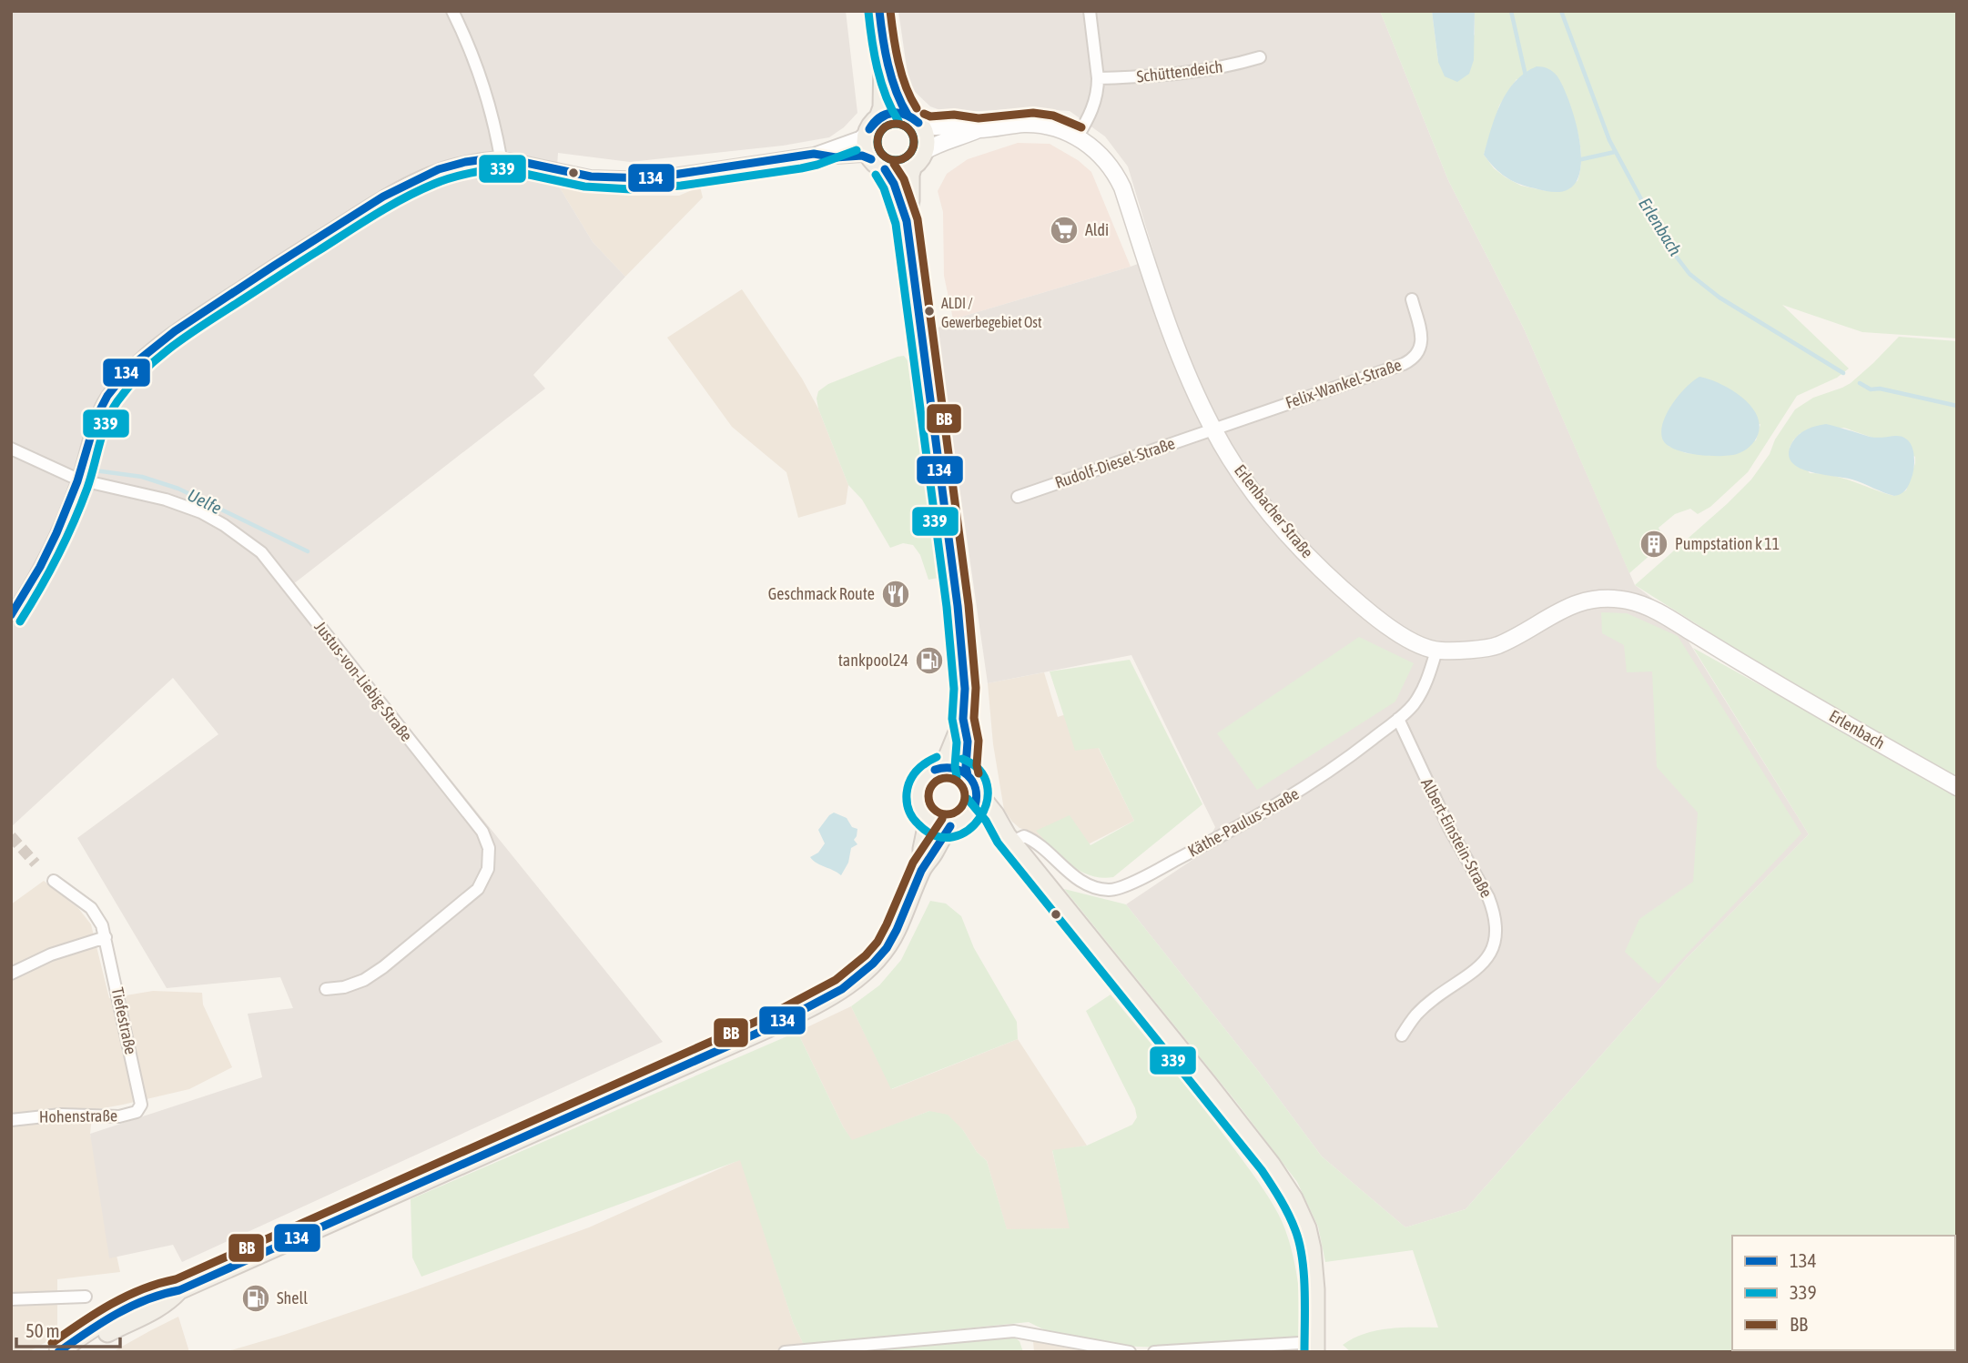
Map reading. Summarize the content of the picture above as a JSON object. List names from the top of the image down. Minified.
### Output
{"streets":{"street":["Schüttendeich","Felix-Wankel-Straße","Rudolf-Diesel-Straße","Erlenbacher Straße","Justus-von-Liebig-Straße","Erlenbach","Käthe-Paulus-Straße","Albert-Einstein-Straße","Tiefestraße","Hohenstraße"]},"crossings":[["Felix-Wankel-Straße","Rudolf-Diesel-Straße"],["Felix-Wankel-Straße","Erlenbacher Straße"],["Rudolf-Diesel-Straße","Erlenbacher Straße"],["Erlenbacher Straße","Erlenbach"],["Erlenbacher Straße","Käthe-Paulus-Straße"],["Käthe-Paulus-Straße","Albert-Einstein-Straße"],["Tiefestraße","Hohenstraße"]],"water":["Erlenbach","Uelfe"],"places":{"supermarket":["Aldi"],"other":["ALDI / Gewerbegebiet Ost"],"building":["Pumpstation k 11"],"restaurant":["Geschmack Route"],"fuel station":["tankpool24","Shell"]},"lines":["transit line 134","transit line BB","transit line 339"],"legend":["134","339","BB"],"scale_bar":"50 m"}
